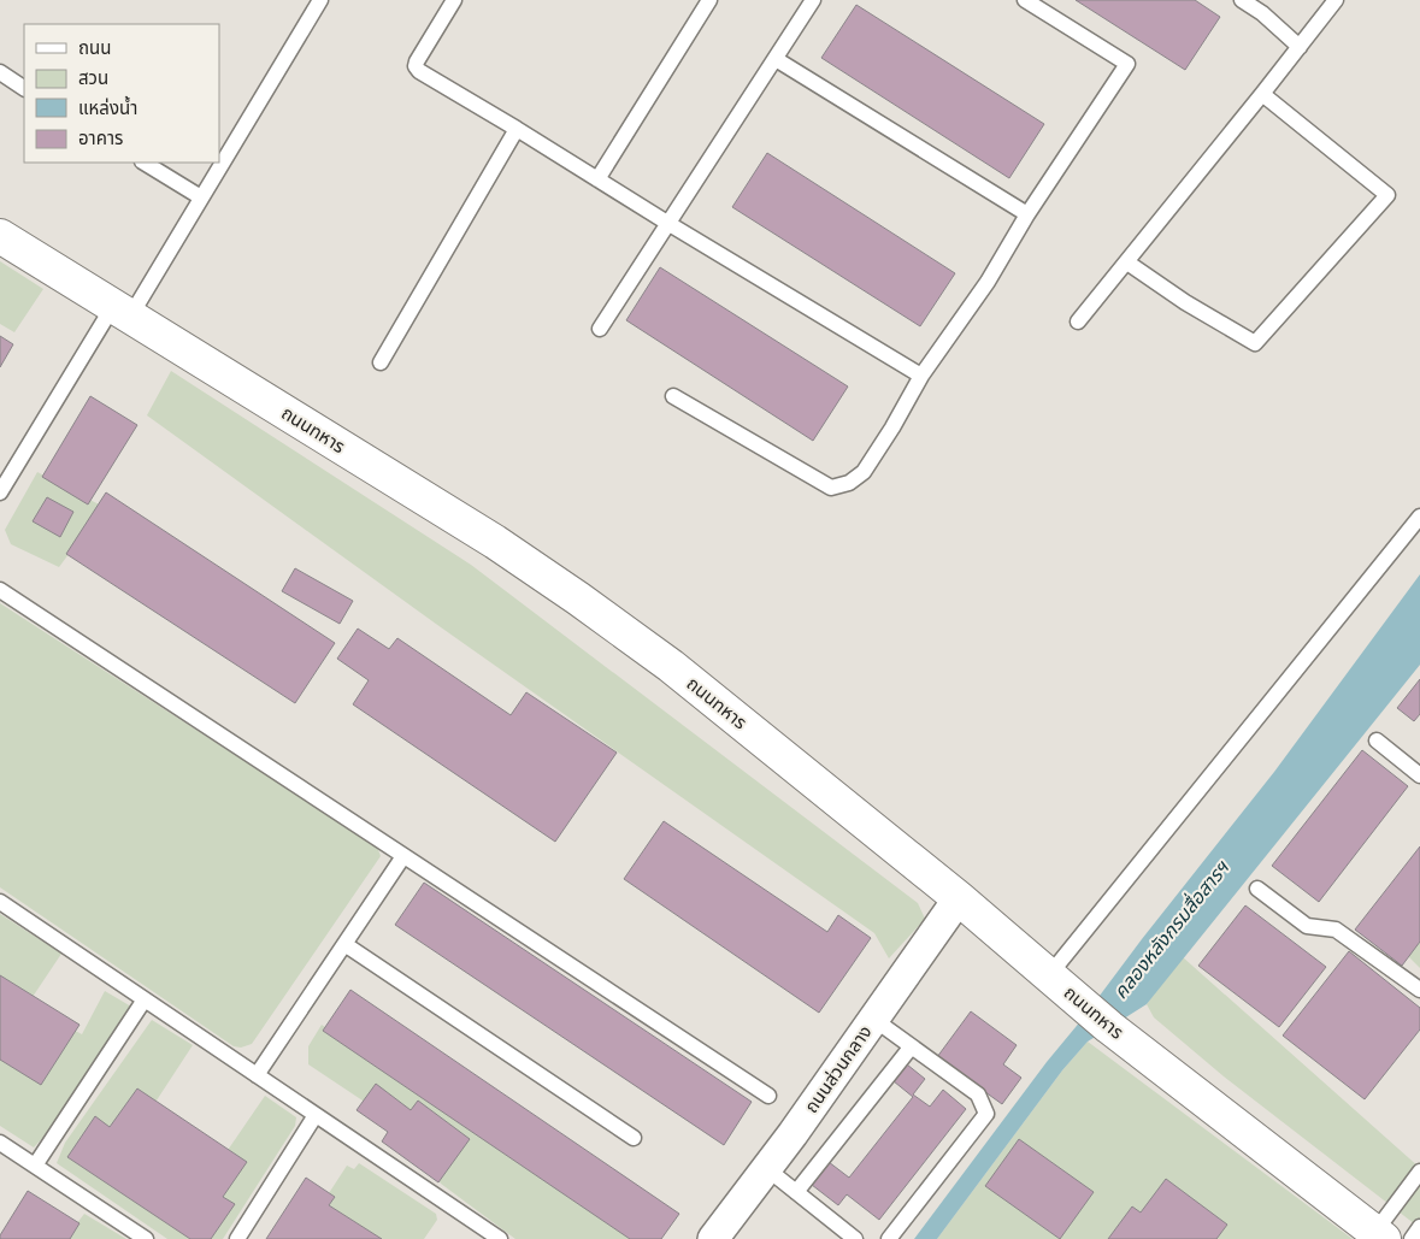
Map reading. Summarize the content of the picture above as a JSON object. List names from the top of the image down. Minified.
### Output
{"streets":{"main road":["ถนนทหาร"],"street":["ถนนส่วนกลาง"]},"crossings":[["ถนนทหาร","ถนนส่วนกลาง"]],"water":["คลองหลังกรมสื่อสารฯ"],"legend":["ถนน","สวน","แหล่งน้ำ","อาคาร"]}
